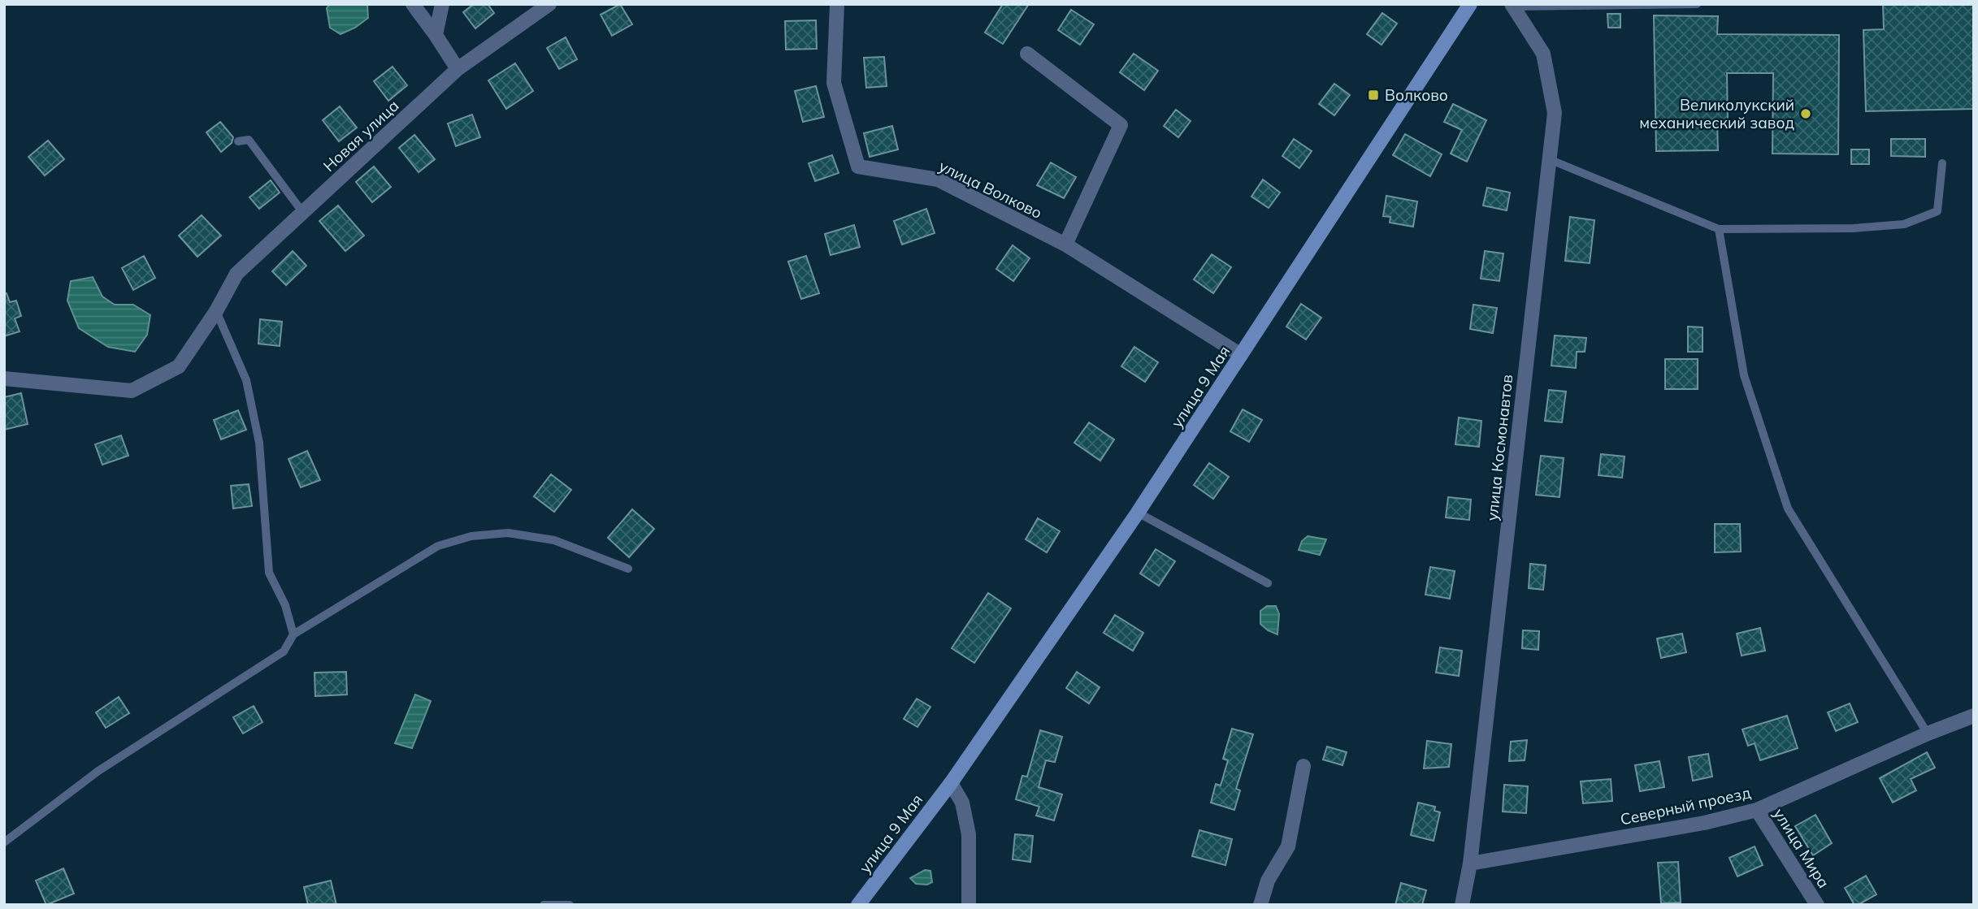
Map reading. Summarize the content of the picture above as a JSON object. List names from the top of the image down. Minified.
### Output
{"streets":{"main road":["улица 9 Мая"],"street":["Новая улица","улица Волково","улица Космонавтов","Северный проезд","улица Мира"]},"crossings":[["улица Волково","улица 9 Мая"],["улица Космонавтов","Северный проезд"],["Северный проезд","улица Мира"]],"places":{"transit":["Волково"],"other":["Великолукский механический завод"]}}
